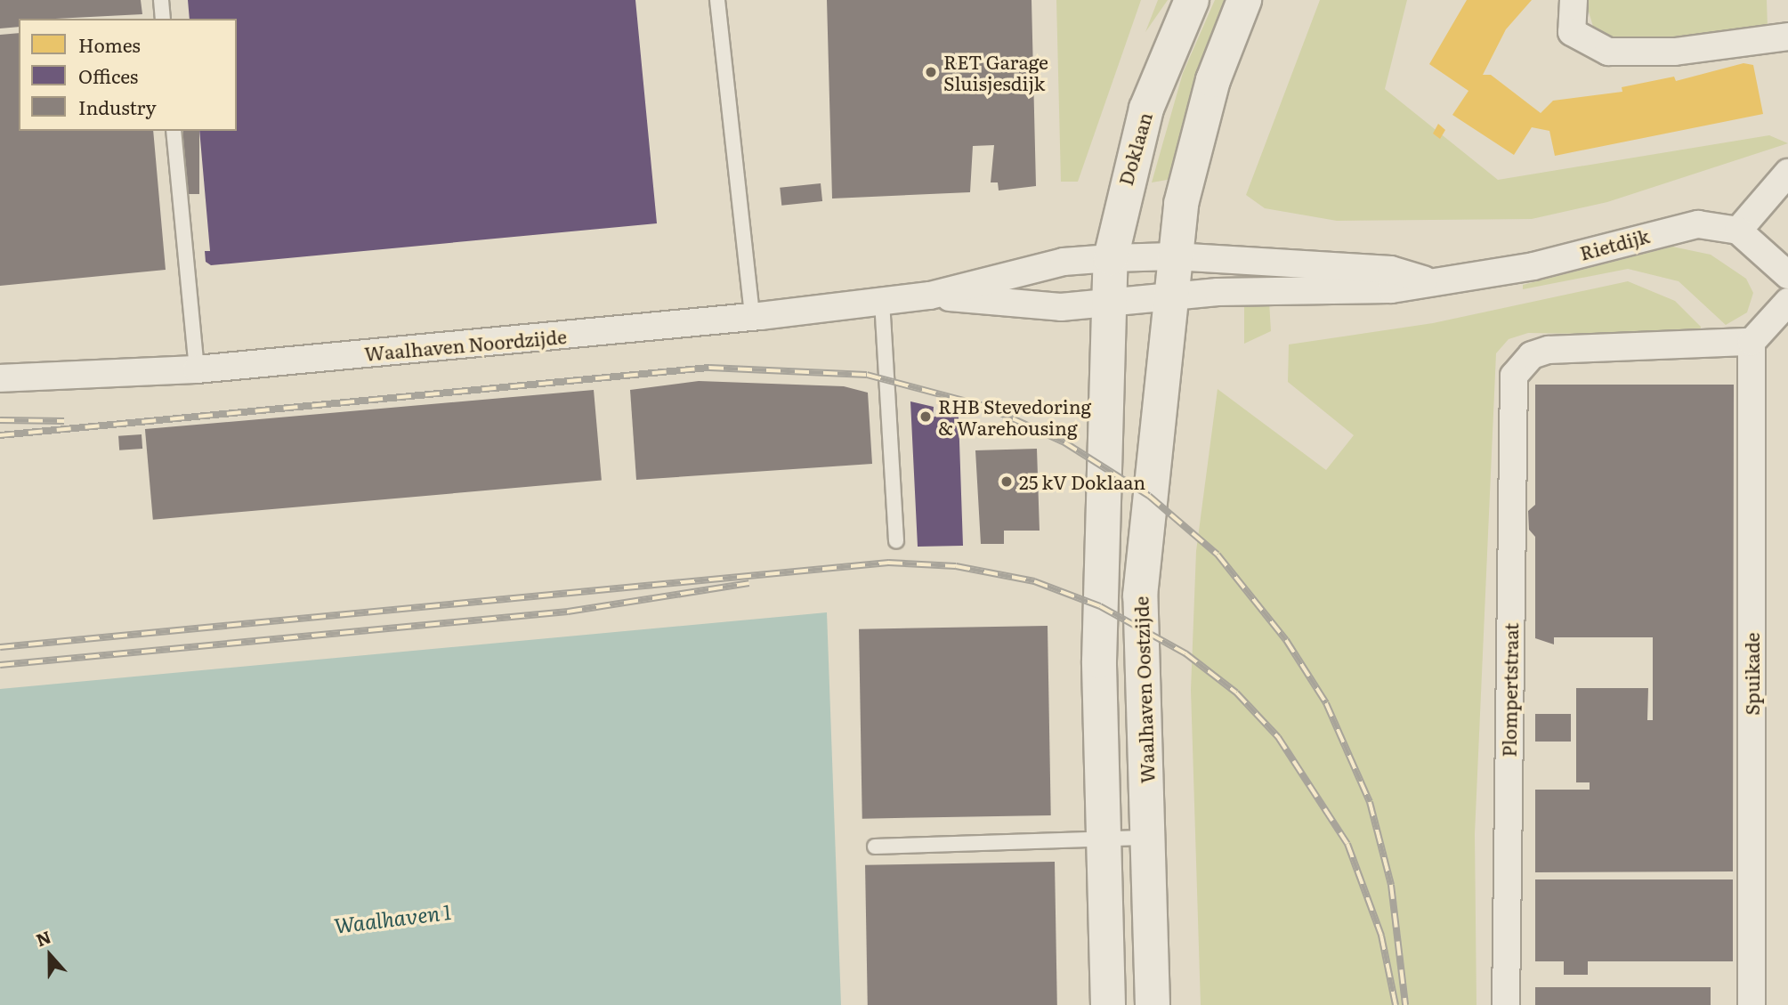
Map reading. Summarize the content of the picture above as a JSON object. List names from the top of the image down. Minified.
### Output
{"streets":{"main road":["Doklaan","Waalhaven Oostzijde"],"street":["Rietdijk","Waalhaven Noordzijde","Spuikade","Plompertstraat"]},"crossings":[["Doklaan","Waalhaven Noordzijde"],["Rietdijk","Waalhaven Noordzijde"],["Rietdijk","Waalhaven Oostzijde"],["Waalhaven Noordzijde","Waalhaven Oostzijde"],["Spuikade","Plompertstraat"]],"water":["Waalhaven 1"],"places":["RET Garage Sluisjesdijk","RHB Stevedoring & Warehousing","25 kV Doklaan"],"legend":["Homes","Offices","Industry"],"north":"top"}
